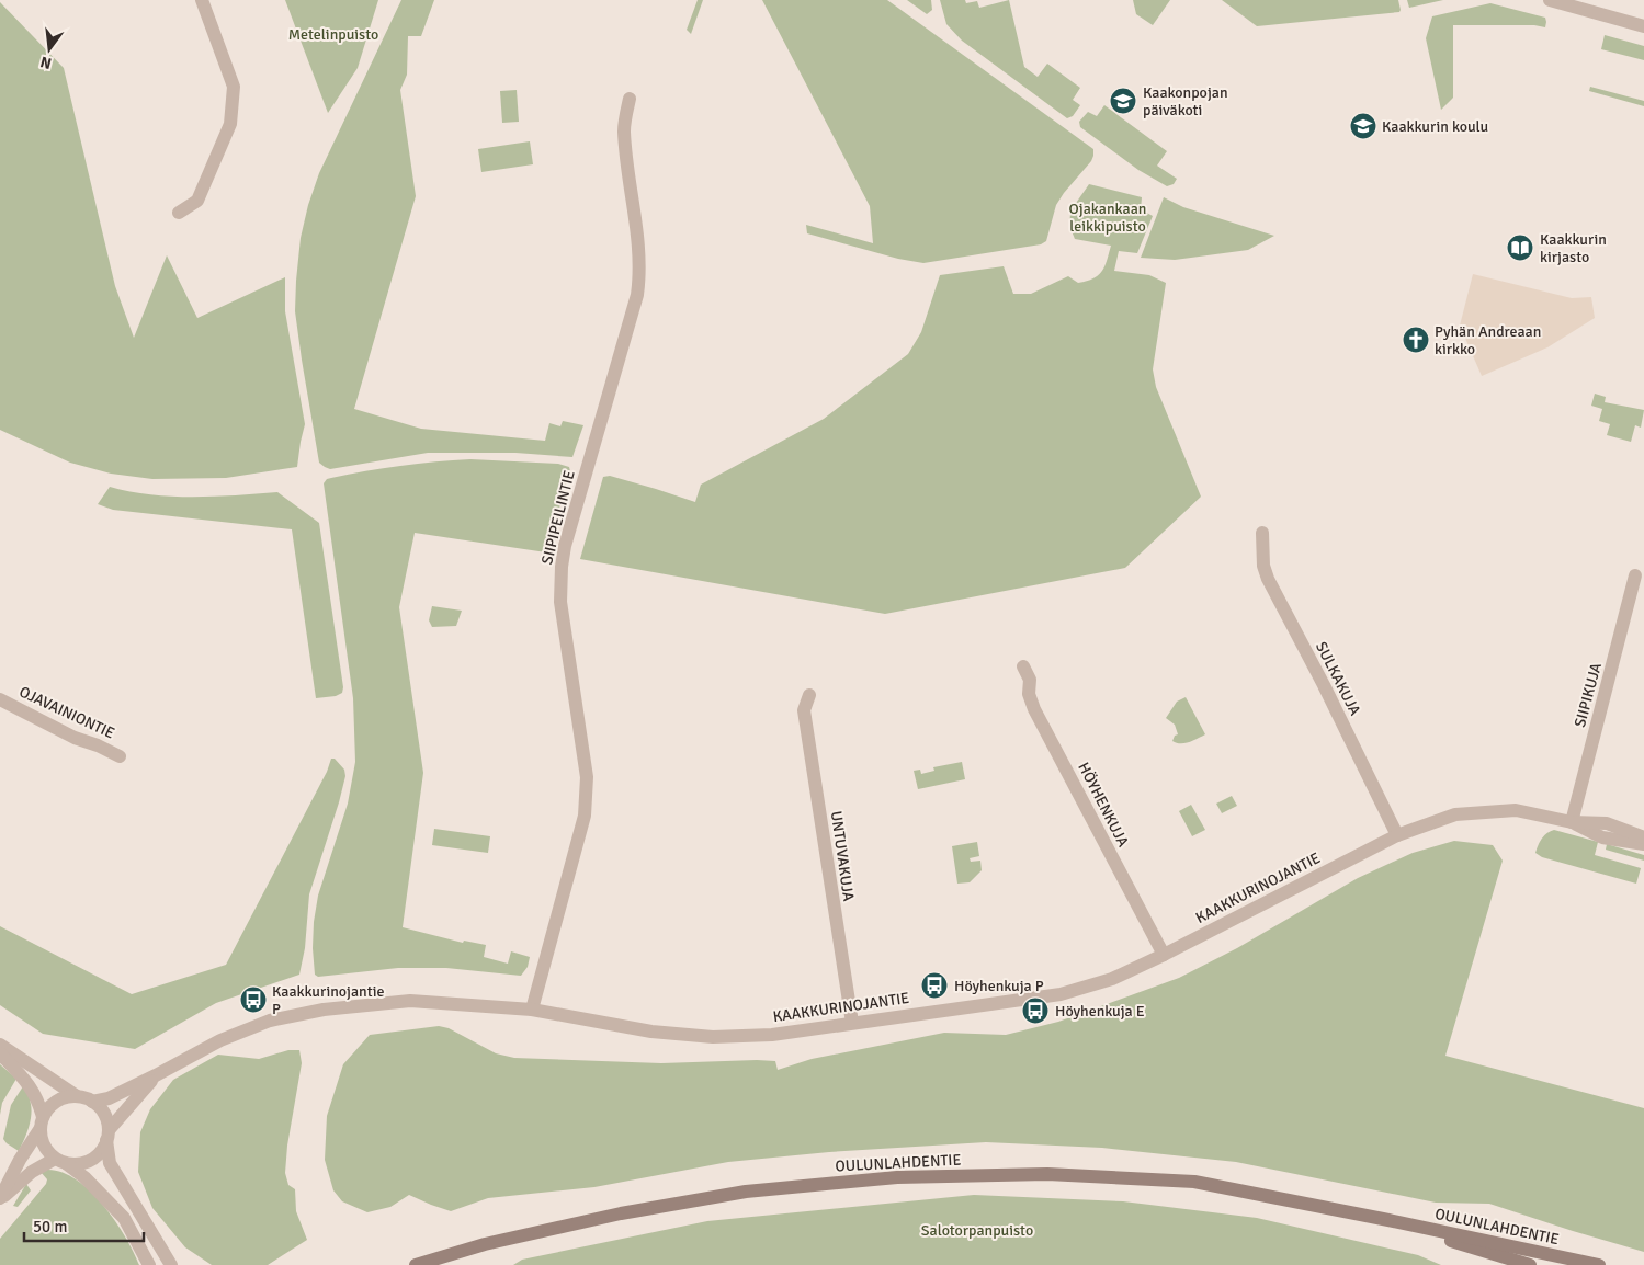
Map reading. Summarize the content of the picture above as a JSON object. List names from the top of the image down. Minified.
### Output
{"streets":{"main road":["OULUNLAHDENTIE"],"street":["SIIPIPEILINTIE","SULKAKUJA","SIIPIKUJA","OJAVAINIONTIE","HÖYHENKUJA","UNTUVAKUJA","KAAKKURINOJANTIE"]},"crossings":[["SIIPIPEILINTIE","KAAKKURINOJANTIE"],["SULKAKUJA","KAAKKURINOJANTIE"],["SIIPIKUJA","KAAKKURINOJANTIE"],["HÖYHENKUJA","KAAKKURINOJANTIE"],["UNTUVAKUJA","KAAKKURINOJANTIE"]],"parks":["Metelinpuisto","Ojakankaan leikkipuisto","Salotorpanpuisto"],"places":{"school or university":["Kaakonpojan päiväkoti","Kaakkurin koulu"],"library":["Kaakkurin kirjasto"],"church":["Pyhän Andreaan kirkko"],"bus stop":["Höyhenkuja P","Kaakkurinojantie P","Höyhenkuja E"]},"scale_bar":"50 m","north":"bottom"}
